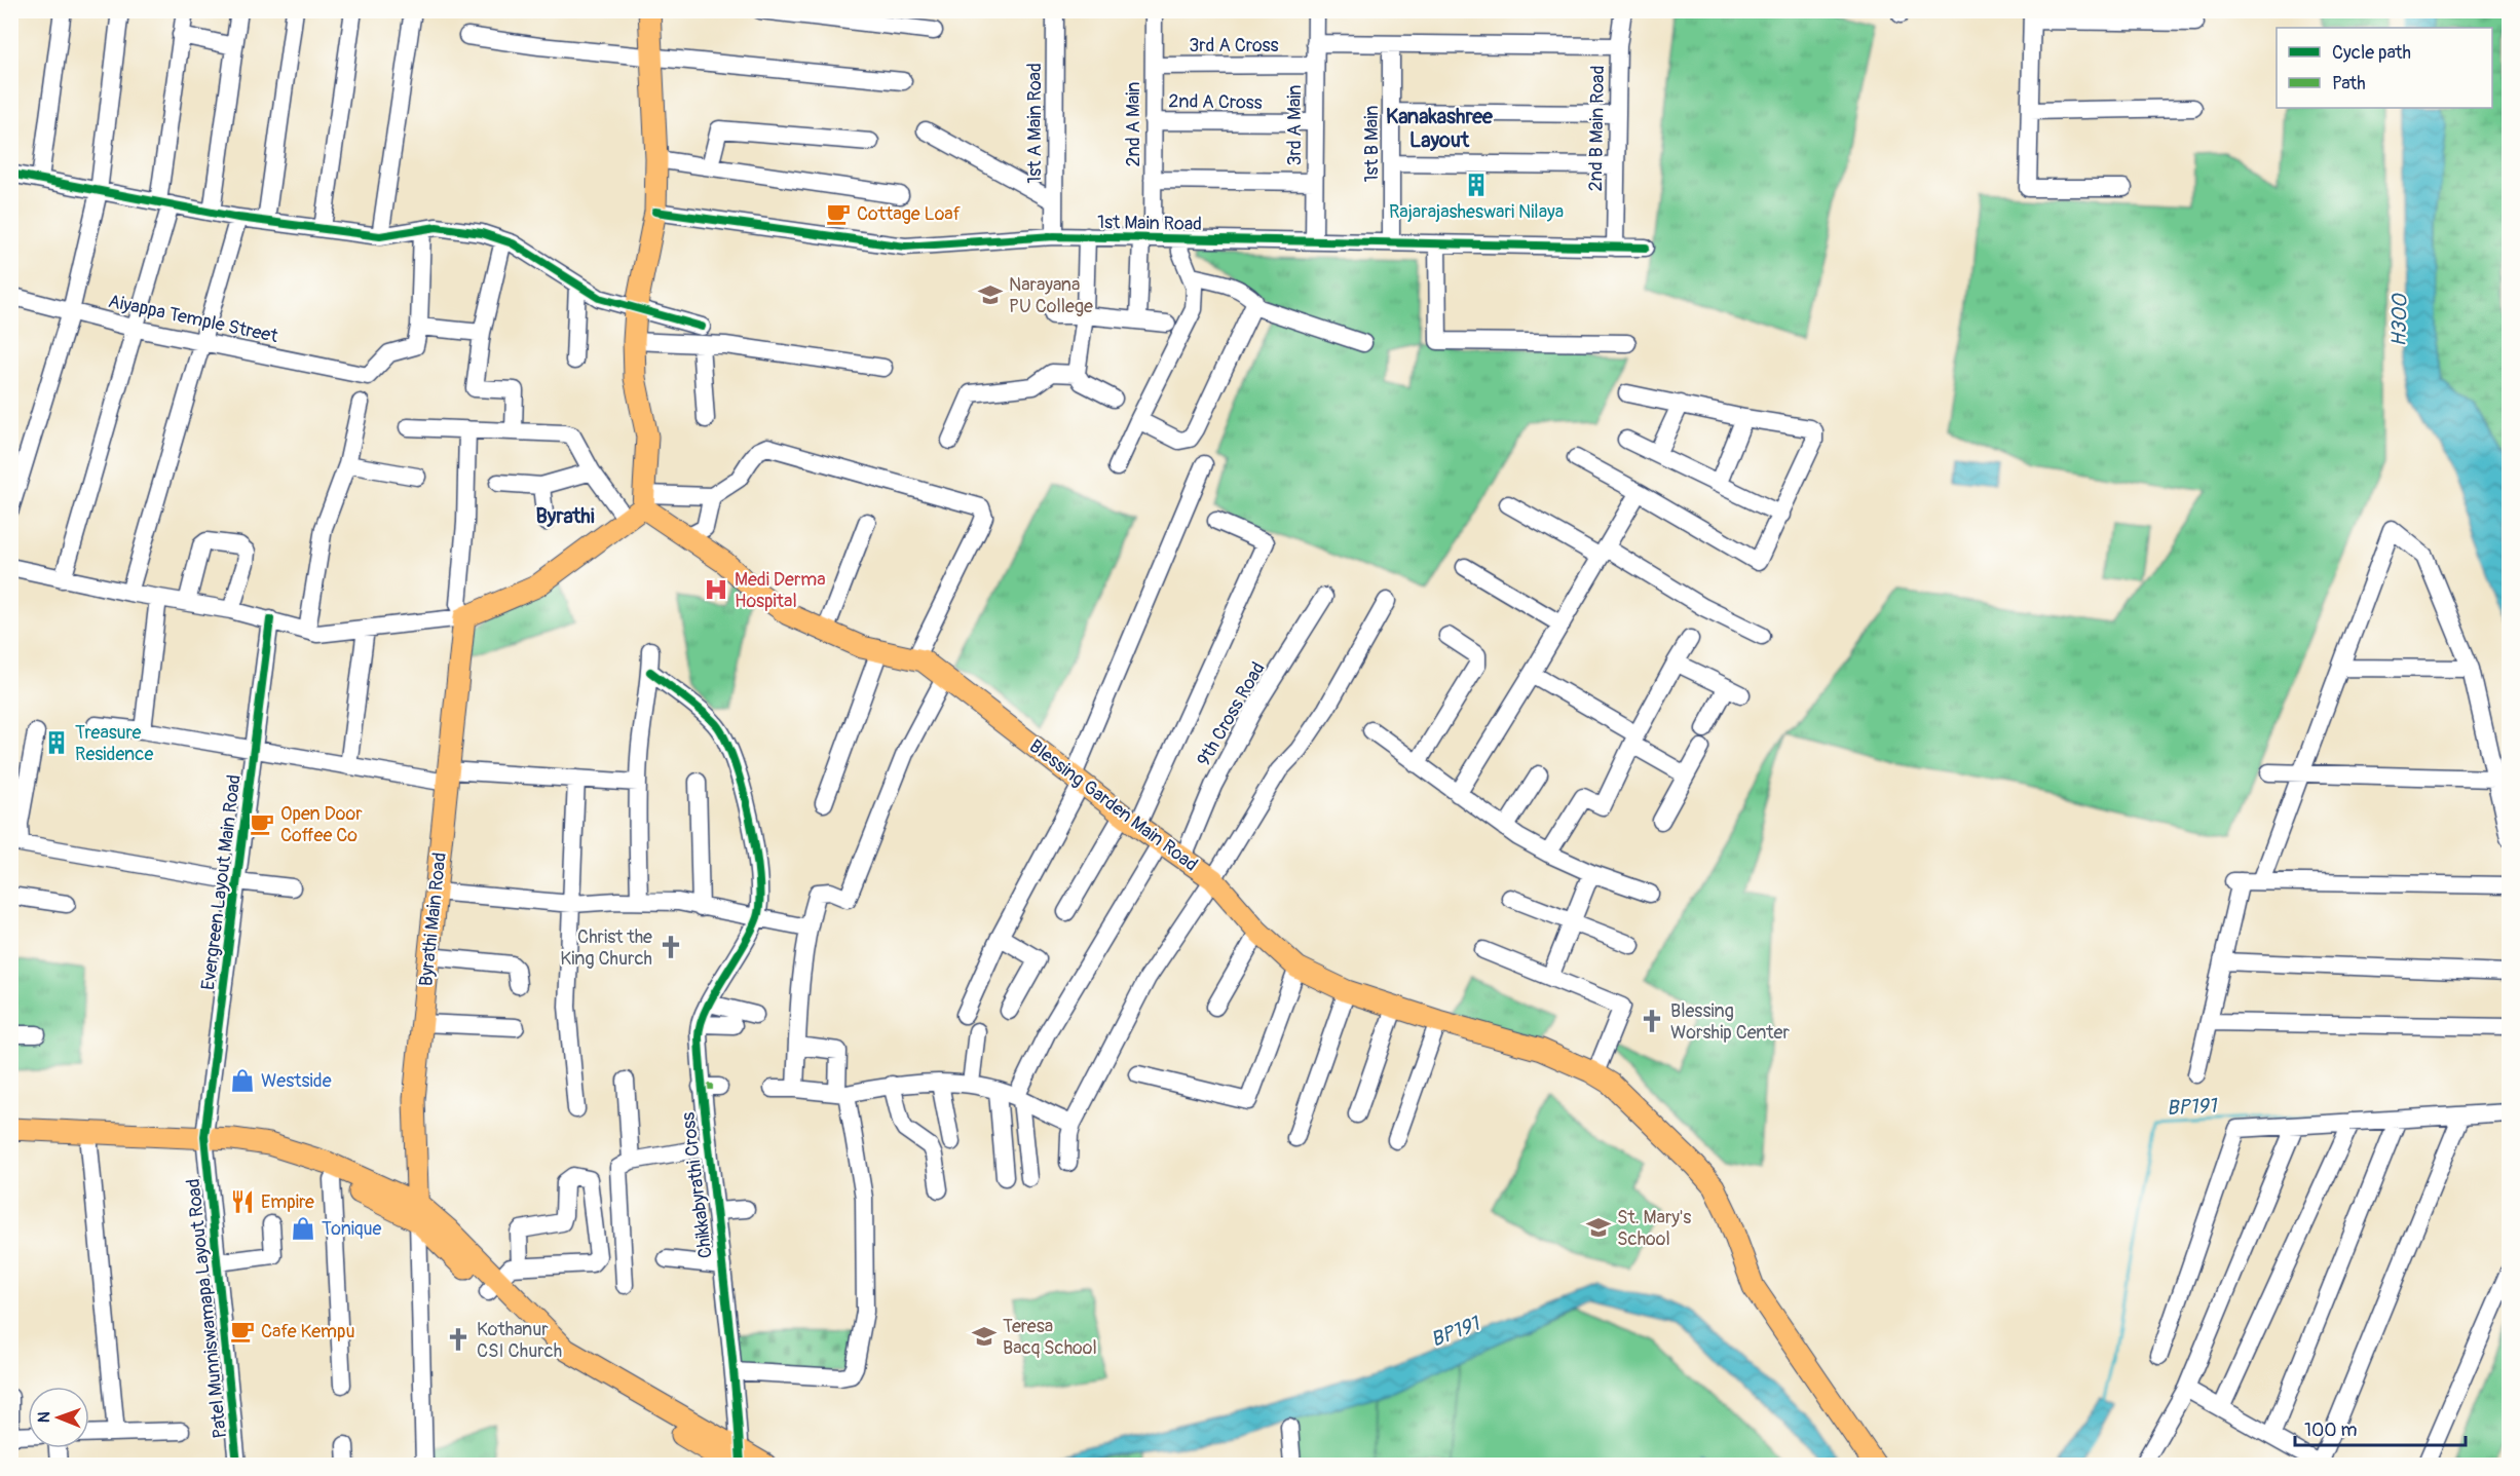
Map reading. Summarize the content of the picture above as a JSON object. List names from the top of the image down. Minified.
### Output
{"streets":{"main road":["Blessing Garden Main Road","Byrathi Main Road"],"street":["3rd A Cross","2nd A Cross","1st A Main Road","2nd A Main","3rd A Main","2nd B Main Road","1st B Main","1st Main Road","Aiyappa Temple Street","9th Cross Road","Evergreen Layout Main Road","Chikkabyrathi Cross","Patel Munniswamapa Layout Road"]},"crossings":[["3rd A Cross","2nd A Main"],["3rd A Cross","3rd A Main"],["2nd A Cross","2nd A Main"],["2nd A Cross","3rd A Main"],["1st A Main Road","1st Main Road"],["2nd A Main","1st Main Road"],["3rd A Main","1st Main Road"],["2nd B Main Road","1st Main Road"],["1st B Main","1st Main Road"],["9th Cross Road","Blessing Garden Main Road"],["Evergreen Layout Main Road","Patel Munniswamapa Layout Road"]],"districts":["Kanakashree Layout","Byrathi"],"water":["H300","BP191"],"places":{"building":["Rajarajasheswari Nilaya","Treasure Residence"],"cafe":["Cottage Loaf","Open Door Coffee Co","Cafe Kempu"],"school or university":["Narayana PU College","St. Mary's School","Teresa Bacq School"],"hospital":["Medi Derma Hospital"],"church":["Christ the King Church","Blessing Worship Center","Kothanur CSI Church"],"shop":["Westside","Tonique"],"restaurant":["Empire"]},"legend":["Cycle path","Path"],"scale_bar":"100 m","north":"left"}
